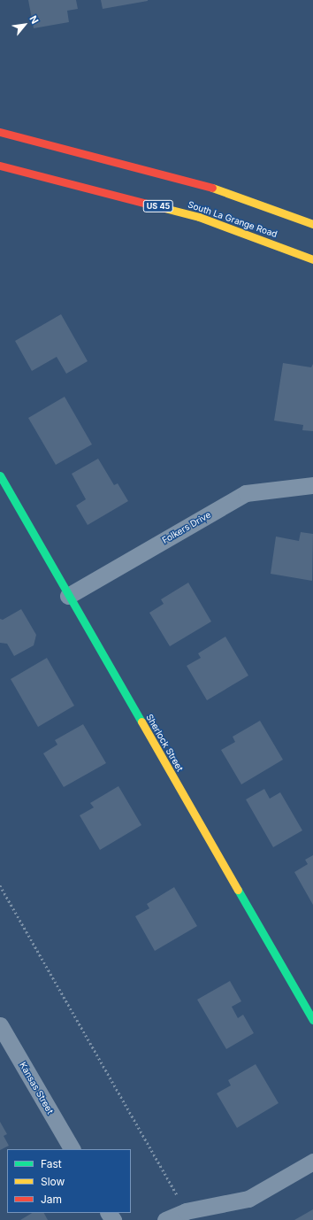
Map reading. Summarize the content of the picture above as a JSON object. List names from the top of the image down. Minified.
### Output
{"streets":{"main road":["US 45","South La Grange Road","Sherlock Street"],"street":["Folkers Drive","Kansas Street"]},"crossings":[["Folkers Drive","Sherlock Street"]],"legend":["Fast","Slow","Jam"],"north":"top right"}
